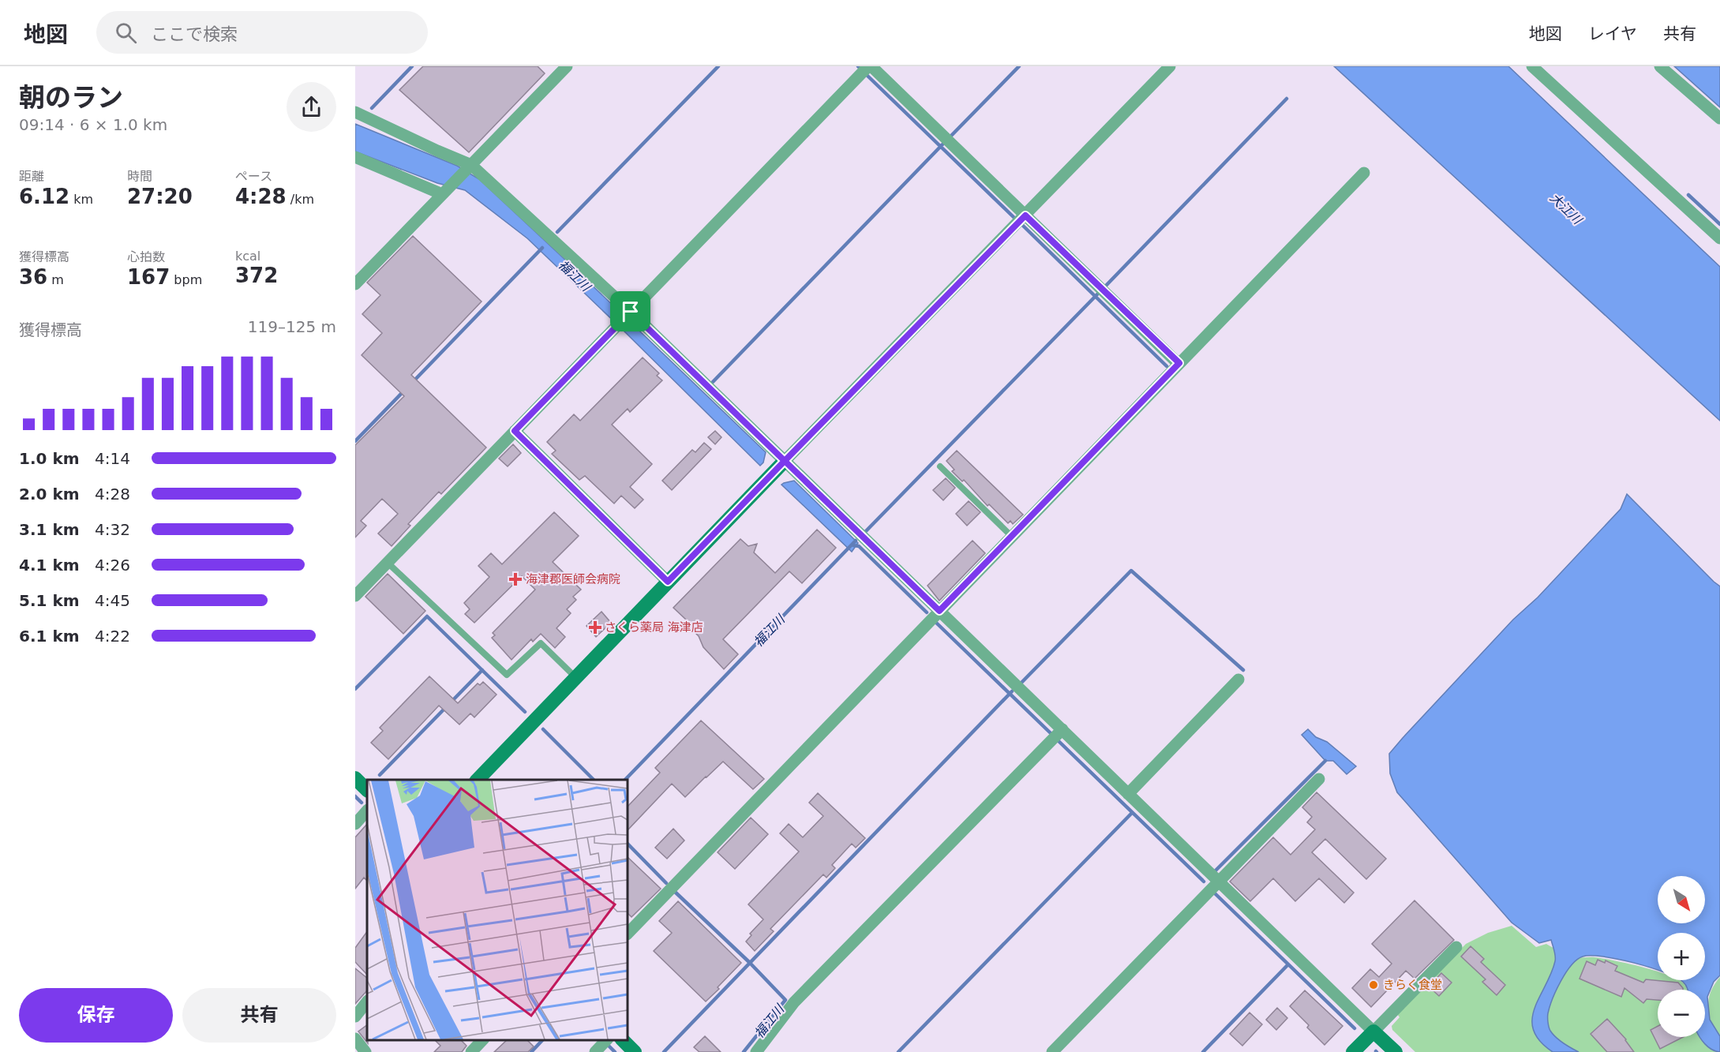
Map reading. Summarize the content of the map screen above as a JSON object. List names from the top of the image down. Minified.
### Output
{"water":["大江川","福江川"],"places":{"health":["海津郡医師会病院","さくら薬局 海津店"],"other":["きらく食堂"]},"north":"bottom right","page":{"header":"地図","search":"ここで検索","nav":["地図","レイヤ","共有"],"heading":["朝のラン","09:14 · 6 × 1.0 km"],"stats":[["距離","6.12 km"],["時間","27:20"],["ペース","4:28 /km"],["獲得標高","36 m"],["心拍数","167 bpm"],["kcal","372"]],"chart":["獲得標高","119–125 m"],"list":[{"name":"1.0 km","note":"4:14"},{"name":"2.0 km","note":"4:28"},{"name":"3.1 km","note":"4:32"},{"name":"4.1 km","note":"4:26"},{"name":"5.1 km","note":"4:45"},{"name":"6.1 km","note":"4:22"}],"map_buttons":["+","−"],"buttons":["保存","共有"]}}
